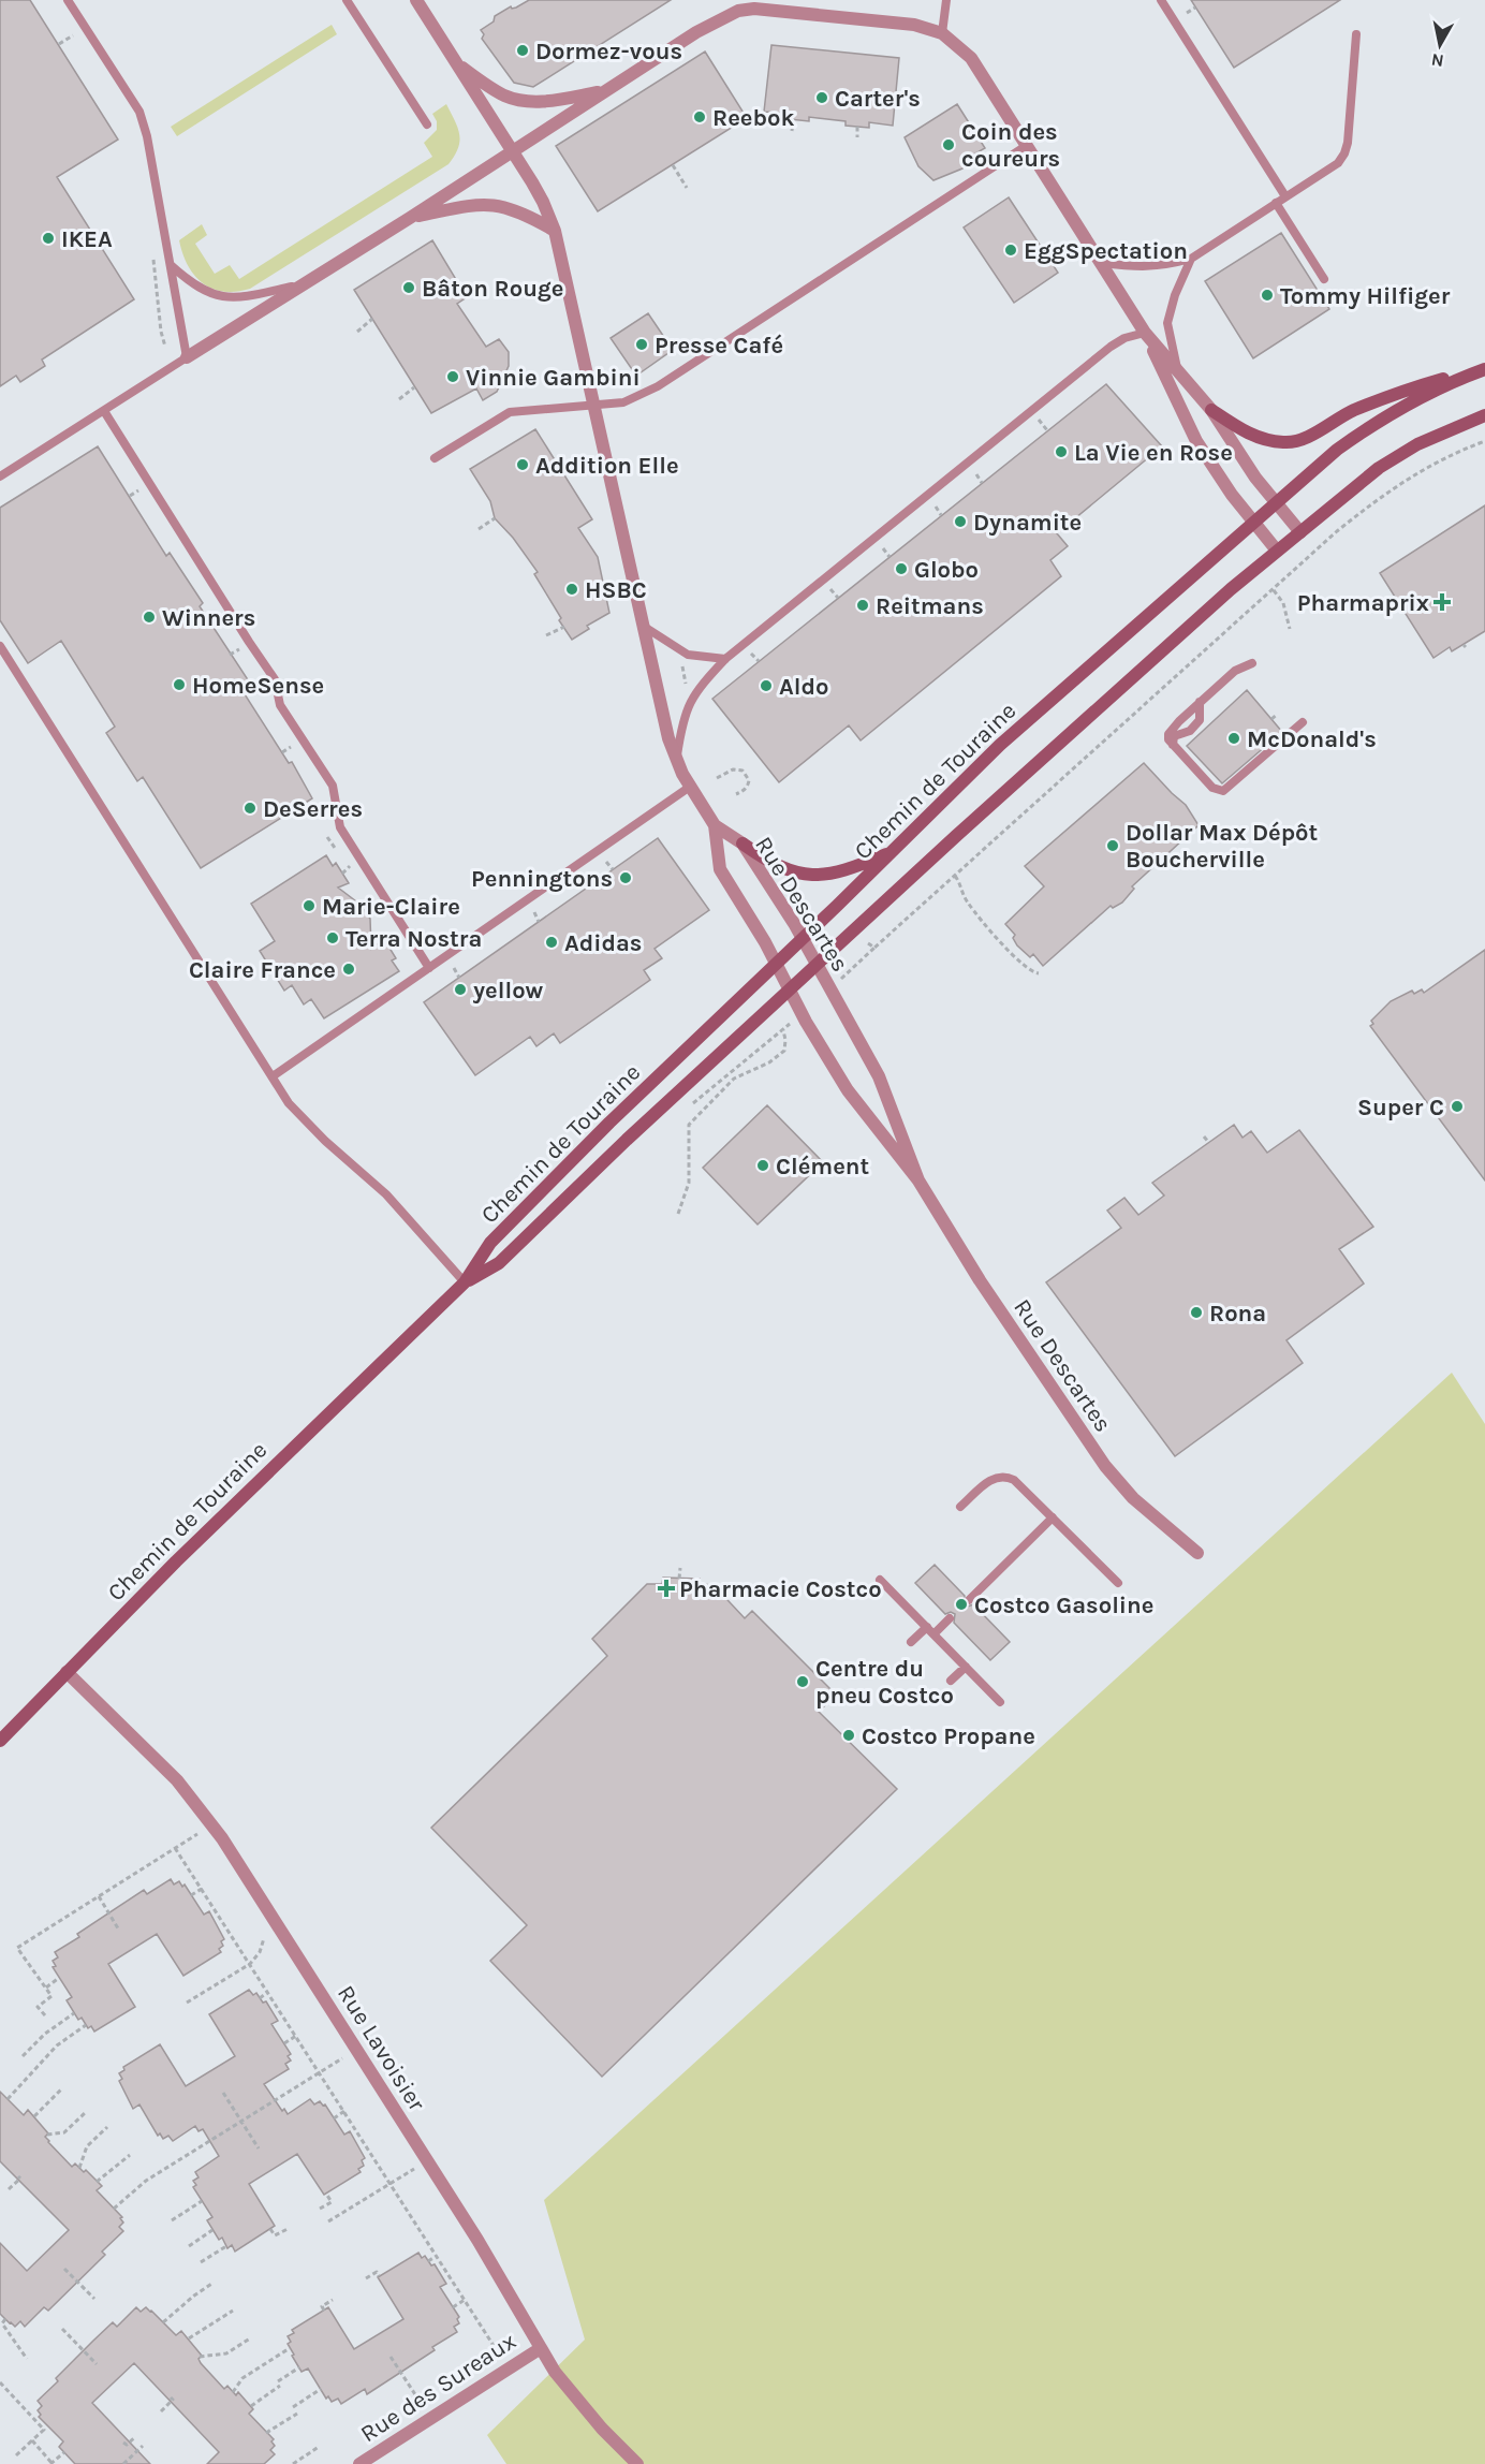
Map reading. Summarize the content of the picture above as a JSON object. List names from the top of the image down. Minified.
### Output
{"streets":{"street":["Chemin de Touraine","Rue Descartes","Rue Lavoisier","Rue des Sureaux"]},"crossings":[["Chemin de Touraine","Rue Descartes"],["Chemin de Touraine","Rue Lavoisier"],["Rue Lavoisier","Rue des Sureaux"]],"places":{"other":["Dormez-vous","Carter's","Reebok","Coin des coureurs","IKEA","EggSpectation","Bâton Rouge","Tommy Hilfiger","Presse Café","Vinnie Gambini","La Vie en Rose","Addition Elle","Dynamite","Globo","HSBC","Reitmans","Winners","HomeSense","Aldo","McDonald's","DeSerres","Dollar Max Dépôt Boucherville","Penningtons","Marie-Claire","Terra Nostra","Adidas","Claire France","yellow","Super C","Clément","Rona","Costco Gasoline","Centre du pneu Costco","Costco Propane"],"health":["Pharmaprix","Pharmacie Costco"]},"north":"bottom"}
